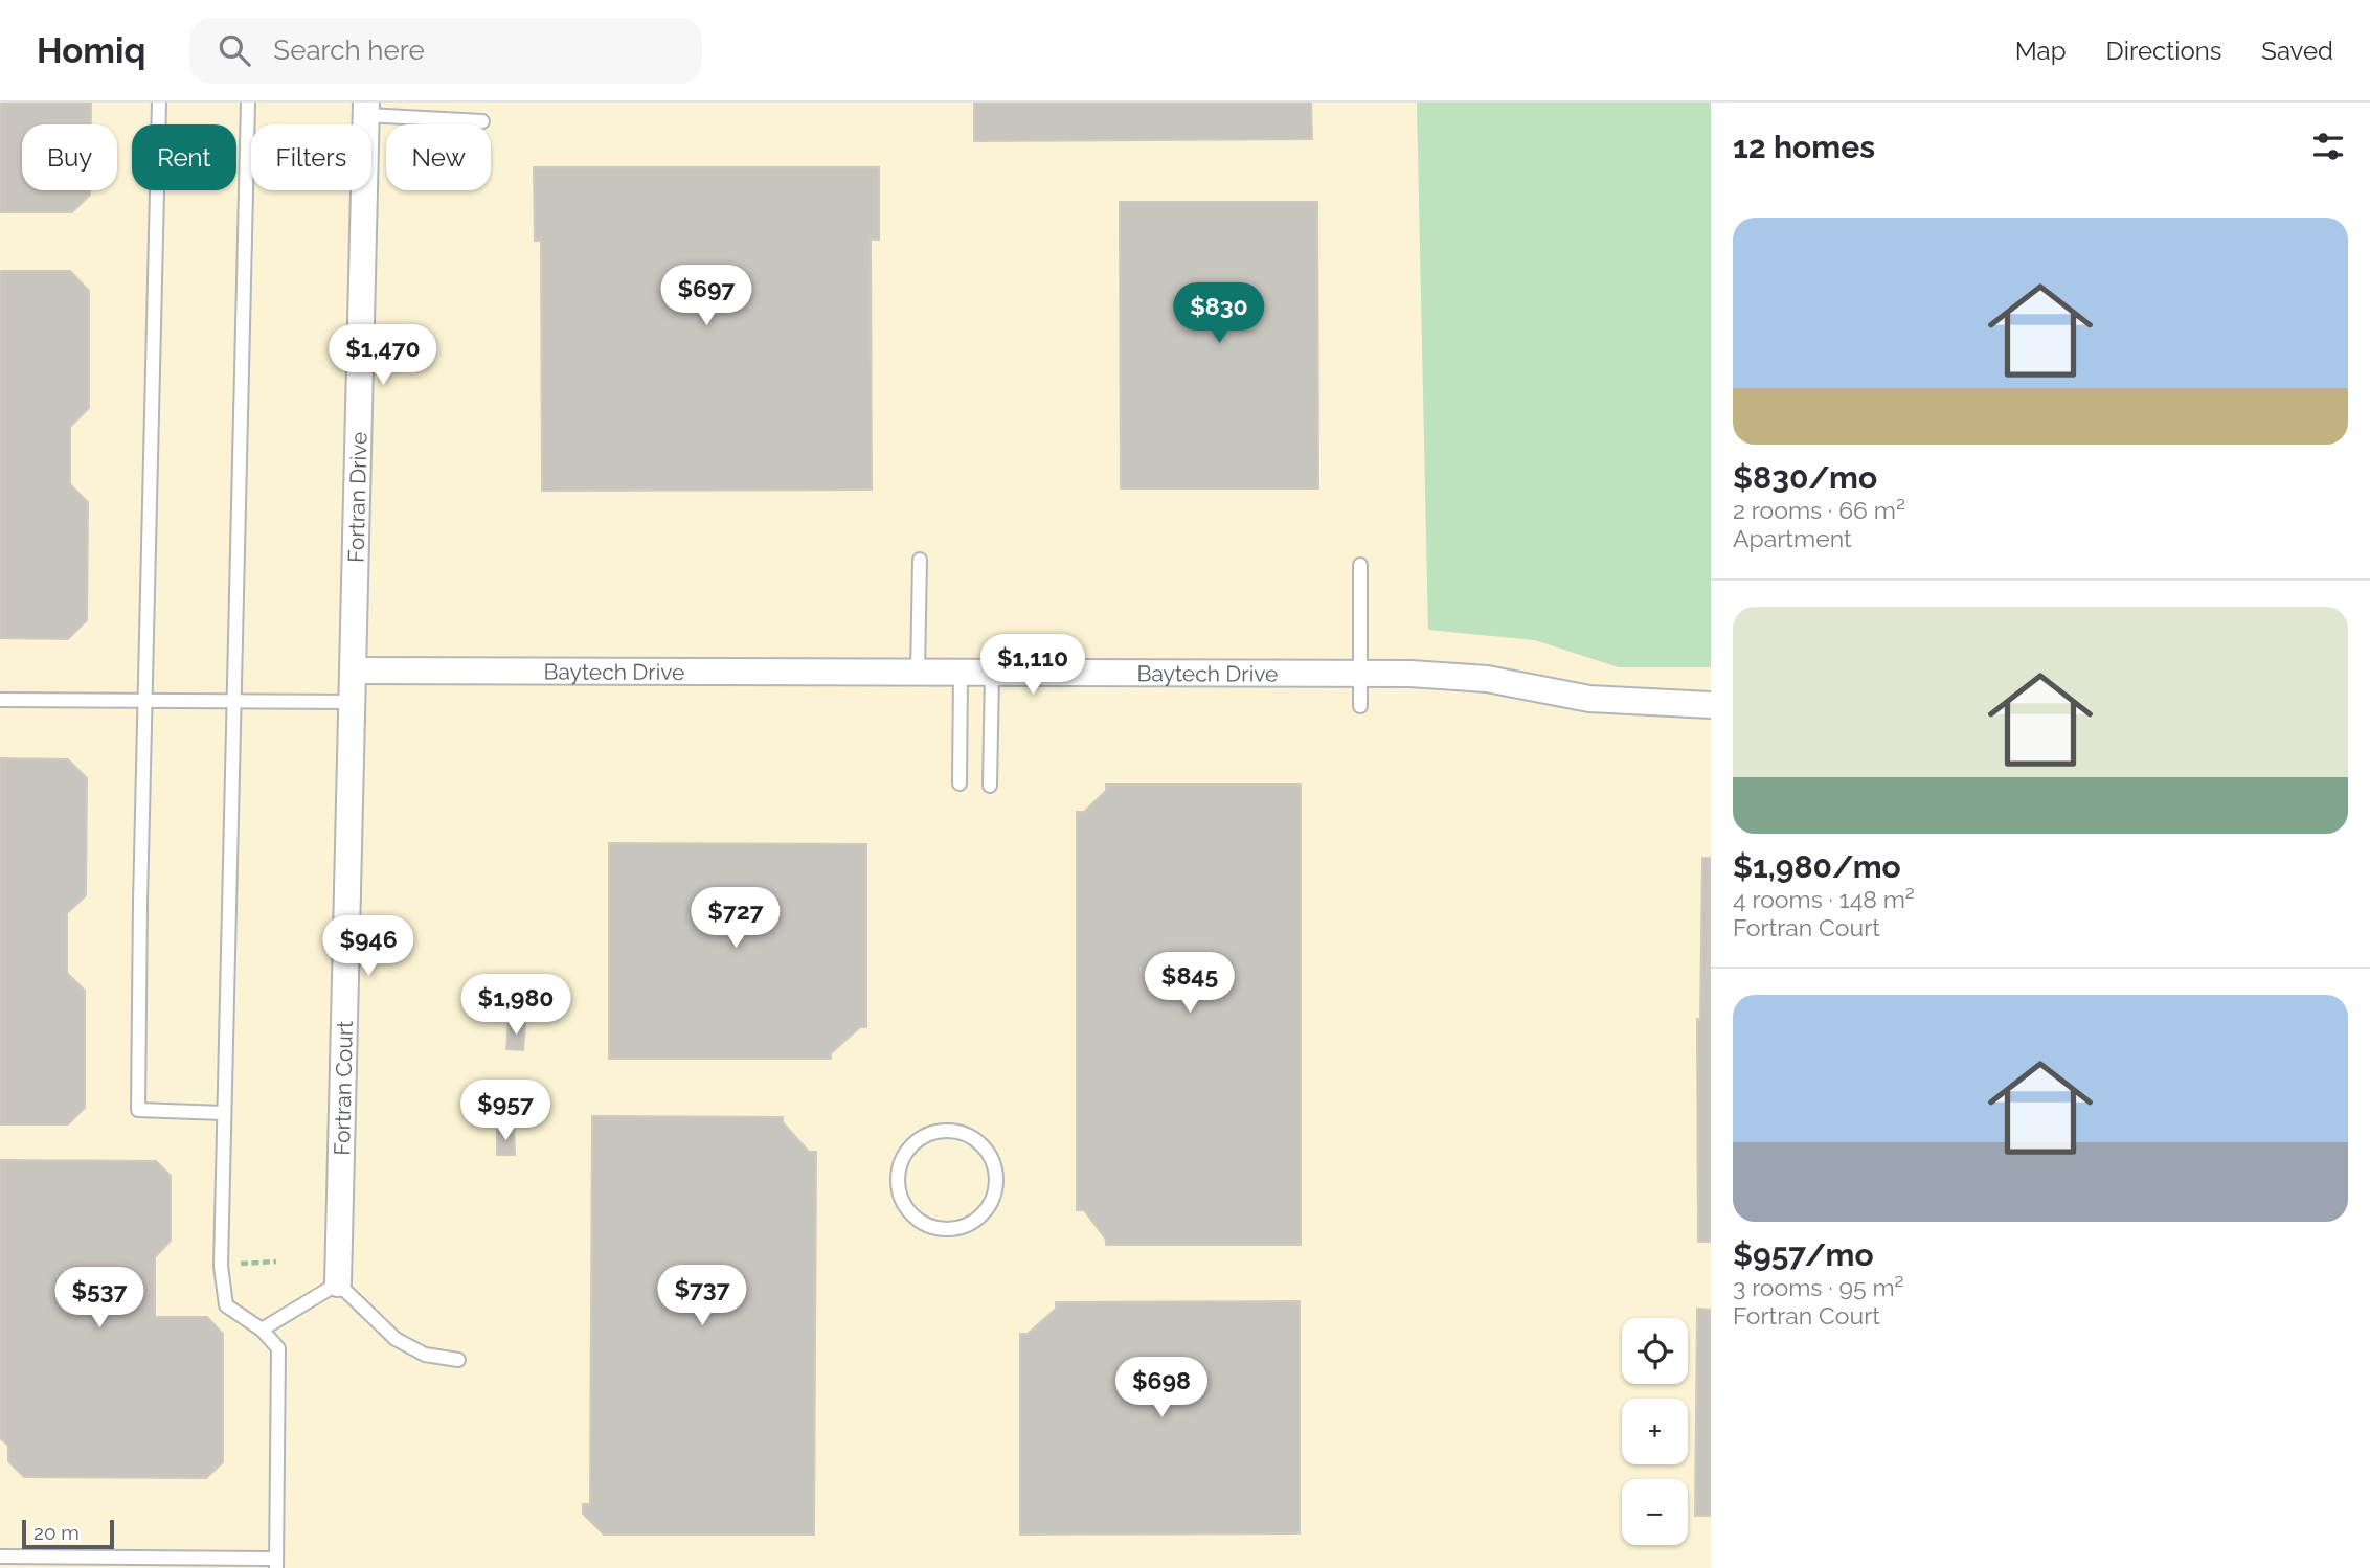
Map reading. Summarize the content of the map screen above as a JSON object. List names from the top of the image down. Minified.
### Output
{"streets":{"street":["Fortran Drive","Baytech Drive","Fortran Court"]},"crossings":[["Fortran Drive","Baytech Drive"],["Fortran Drive","Fortran Court"],["Baytech Drive","Fortran Court"]],"scale_bar":"20 m","page":{"header":"Homiq","search":"Search here","nav":["Map","Directions","Saved"],"heading":"12 homes","chip":["Buy","Rent","Filters","New"],"list":[{"name":"$830/mo","note":"2 rooms · 66 m² · Apartment"},{"name":"$1,980/mo","note":"4 rooms · 148 m² · Fortran Court"},{"name":"$957/mo","note":"3 rooms · 95 m² · Fortran Court"}],"price":["$697","$830","$1,470","$1,110","$727","$946","$845","$1,980","$957","$737","$537","$698"],"map_buttons":["+","−"],"scale":"20 m"}}
